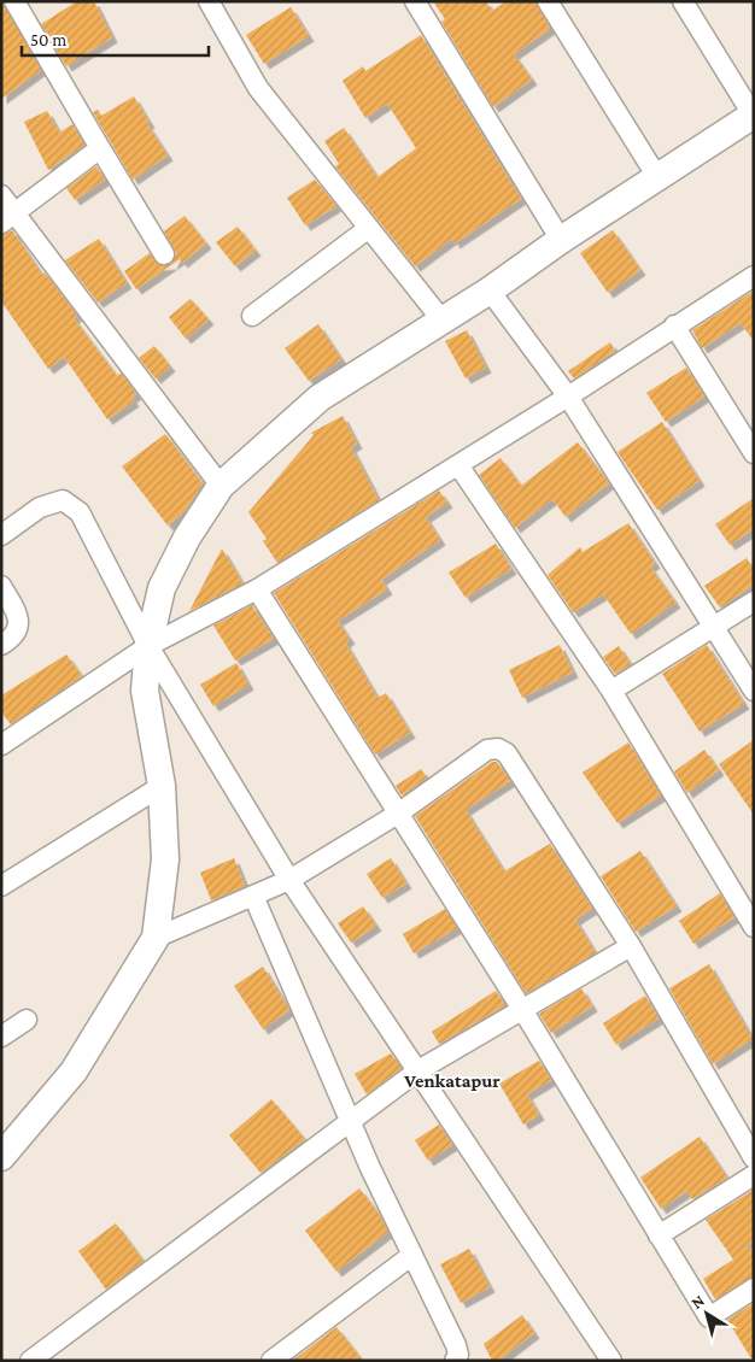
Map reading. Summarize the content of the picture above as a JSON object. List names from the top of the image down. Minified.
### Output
{"districts":["Venkatapur"],"scale_bar":"50 m","north":"top left"}
